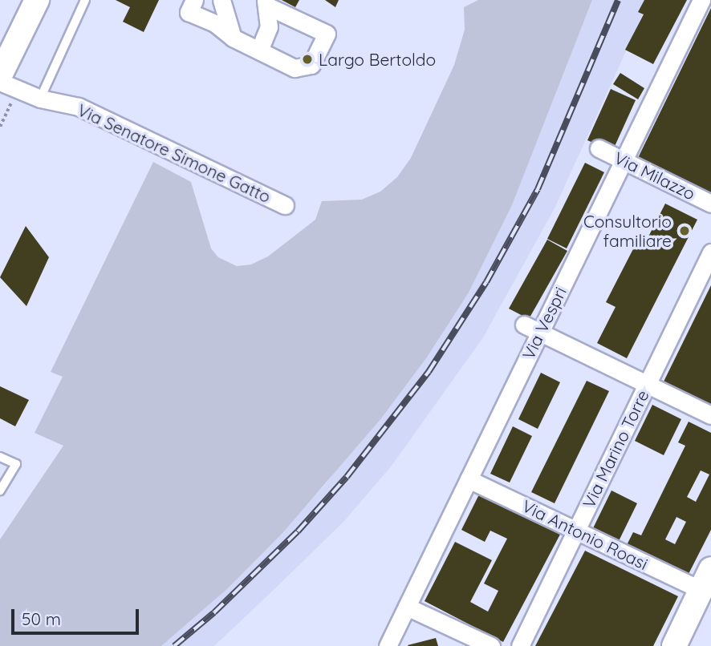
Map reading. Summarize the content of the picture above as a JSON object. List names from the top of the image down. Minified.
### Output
{"streets":{"street":["Via Senatore Simone Gatto","Via Milazzo","Via Vespri","Via Marino Torre","Via Antonio Roasi"]},"crossings":[["Via Milazzo","Via Vespri"],["Via Vespri","Via Antonio Roasi"],["Via Marino Torre","Via Antonio Roasi"]],"places":["Largo Bertoldo","Consultorio familiare"],"scale_bar":"50 m"}
